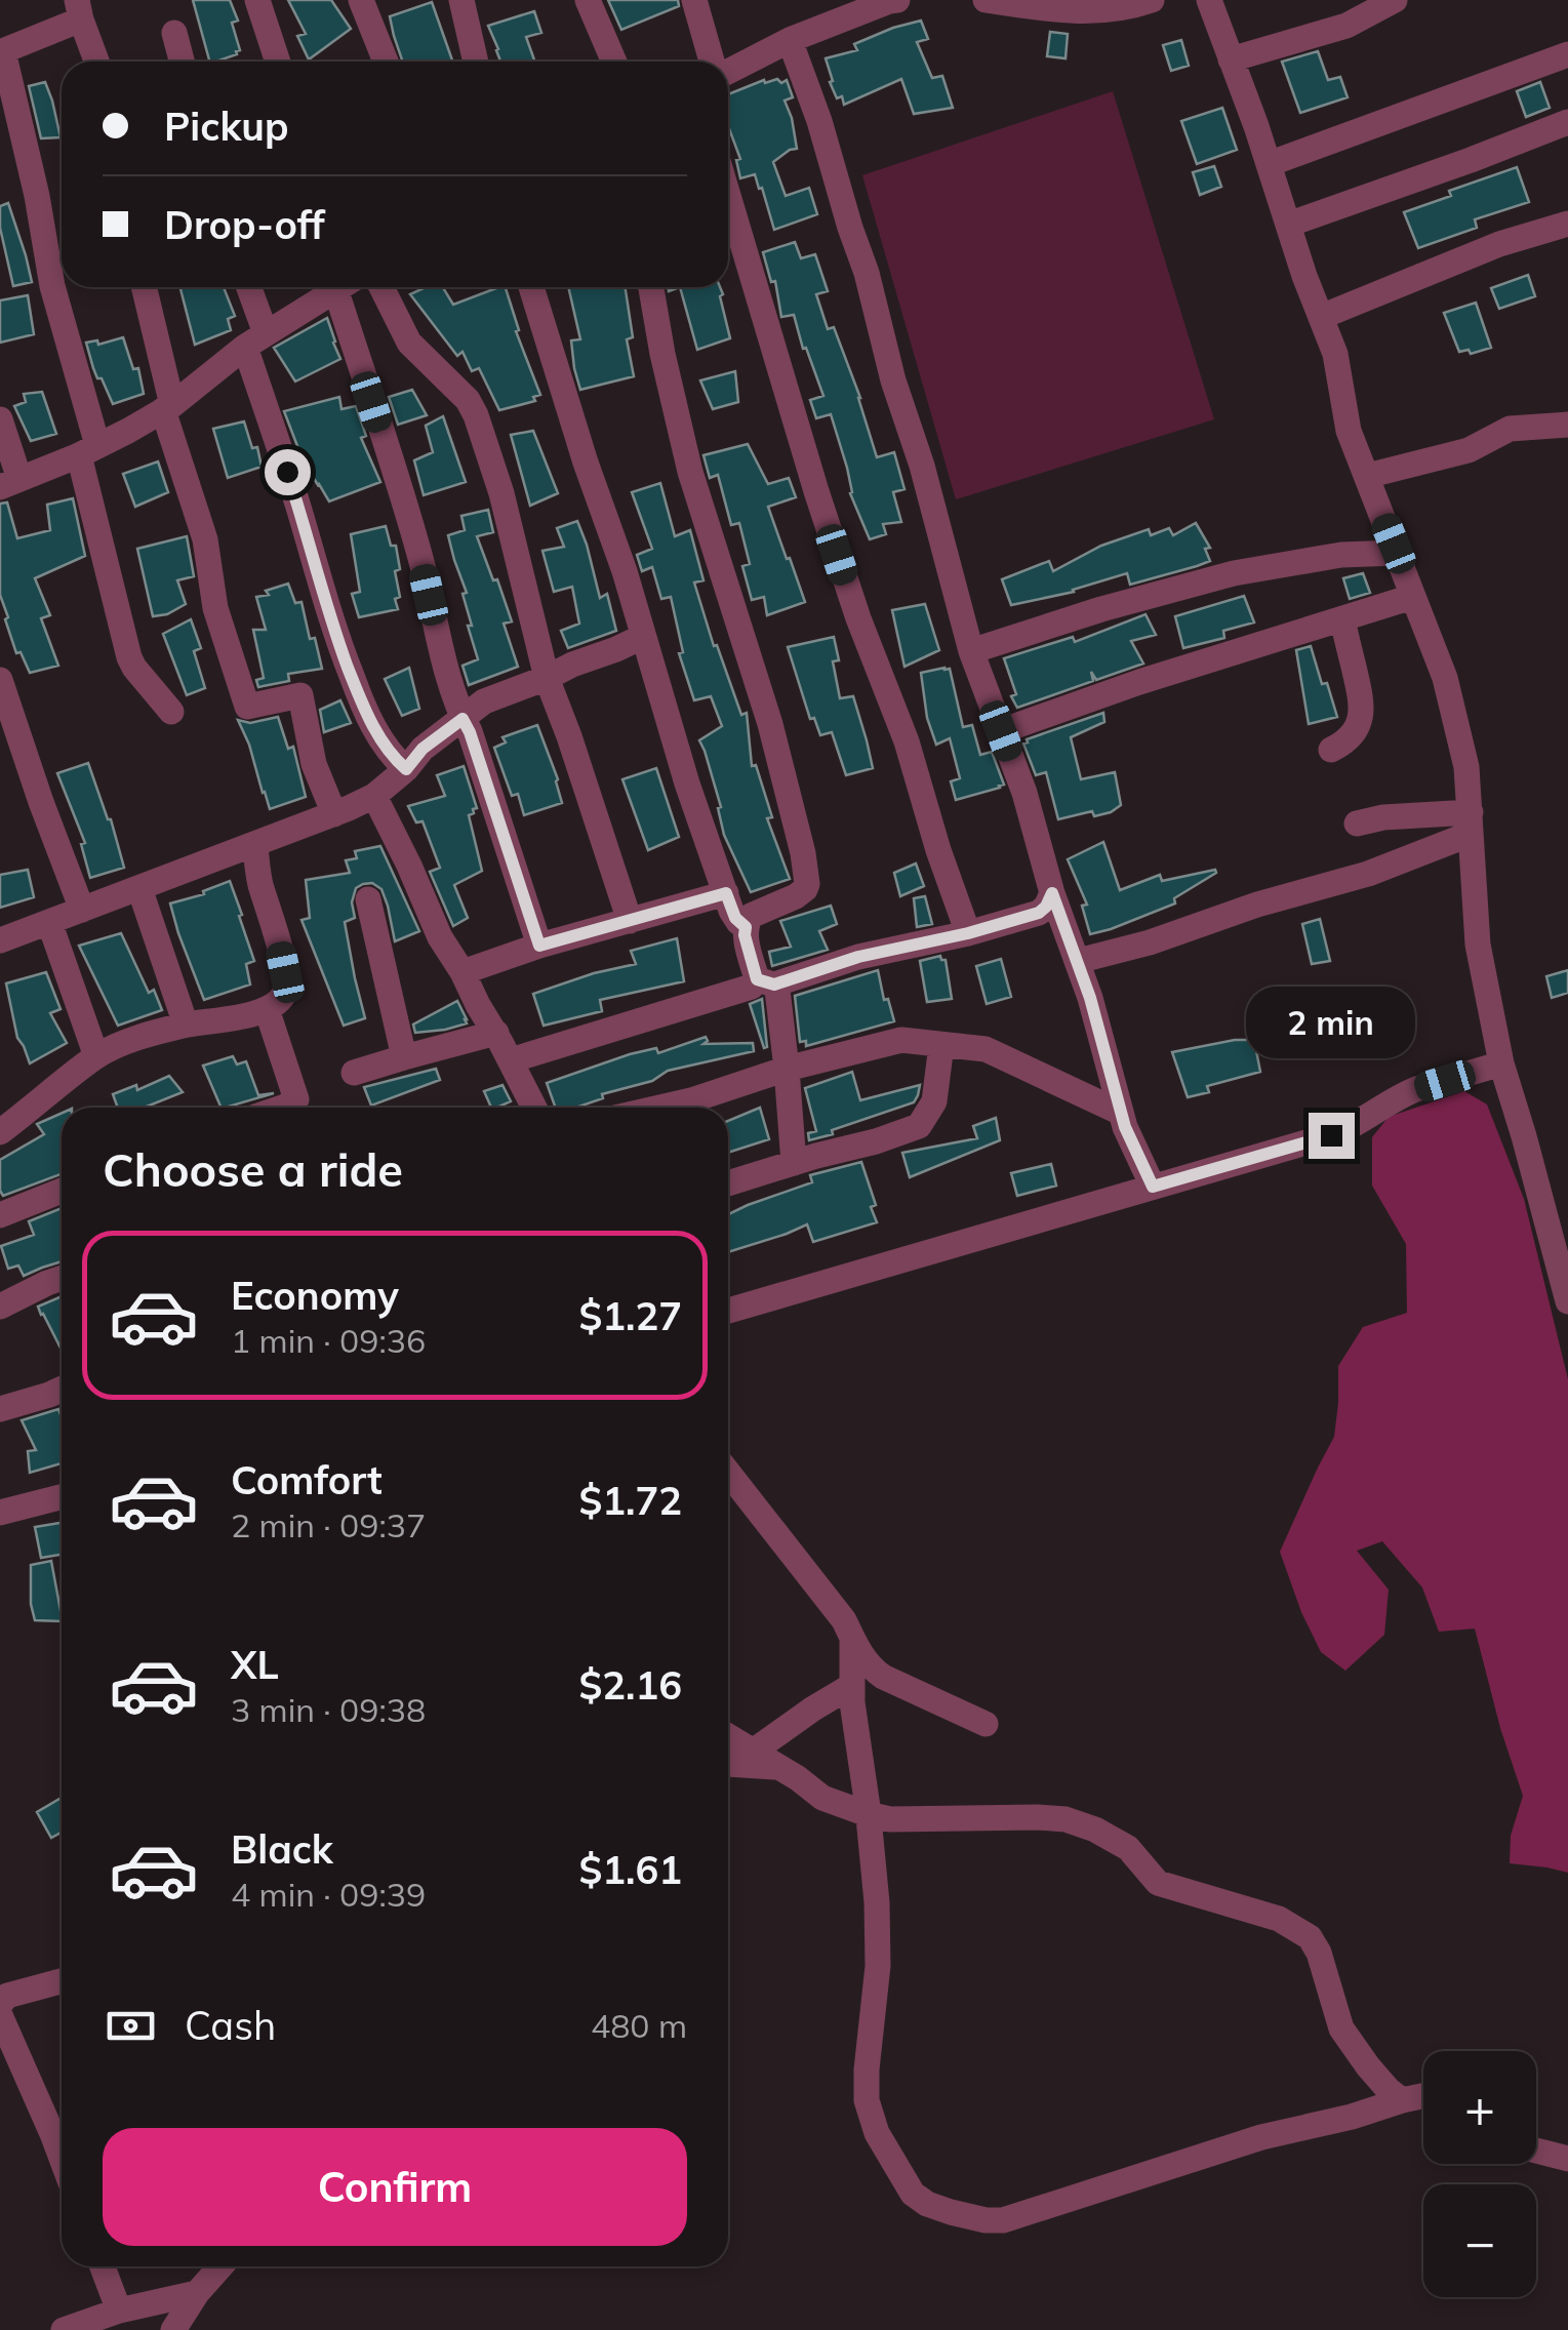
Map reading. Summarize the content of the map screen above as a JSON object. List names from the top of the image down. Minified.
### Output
{"page":{"banner":["Pickup","Drop-off"],"bubble":"2 min","heading":"Choose a ride","list":[{"name":"Economy","note":"1 min · 09:36","value":"$1.27"},{"name":"Comfort","note":"2 min · 09:37","value":"$1.72"},{"name":"XL","note":"3 min · 09:38","value":"$2.16"},{"name":"Black","note":"4 min · 09:39","value":"$1.61"}],"pay":["Cash","480 m"],"map_buttons":["+","−"],"buttons":"Confirm"}}
